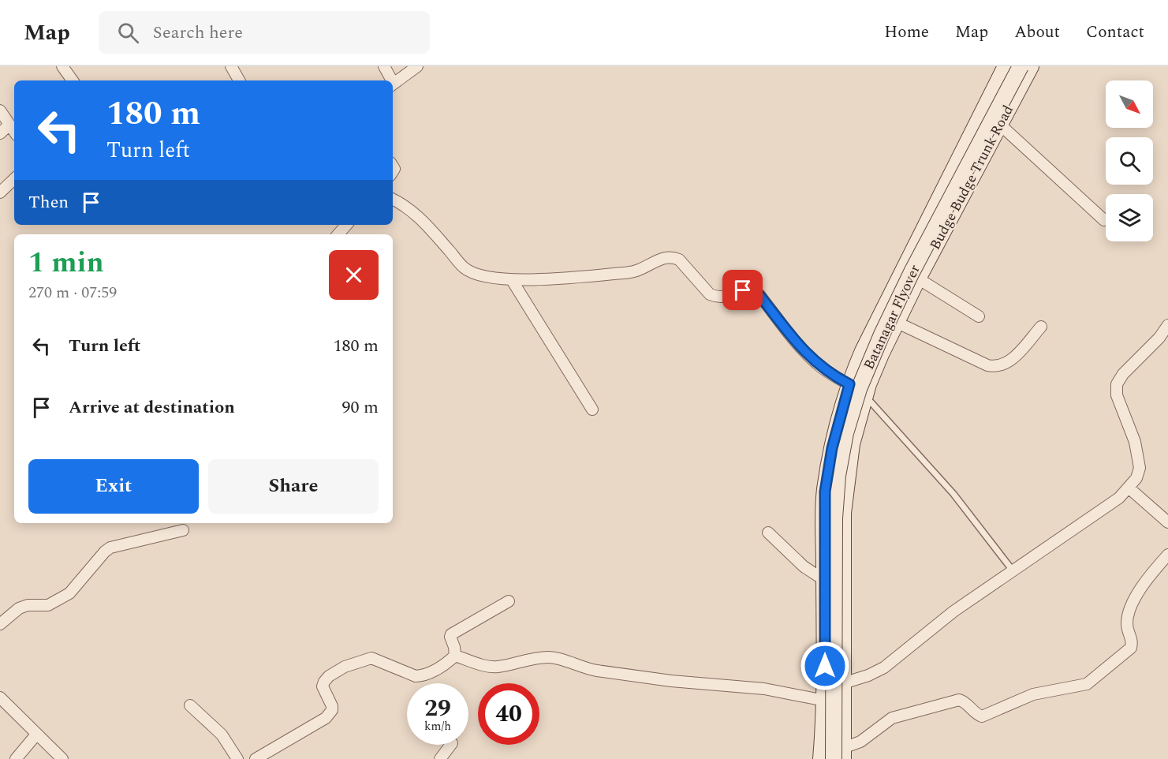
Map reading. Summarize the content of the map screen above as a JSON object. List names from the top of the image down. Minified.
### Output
{"streets":{"street":["Budge Budge Trunk Road","Batanagar Flyover"]},"crossings":[["Budge Budge Trunk Road","Batanagar Flyover"]],"north":"bottom right","page":{"header":"Map","search":"Search here","nav":["Home","Map","About","Contact"],"turn":["180 m","Turn left"],"then":"Then","heading":["1 min","270 m · 07:59"],"list":[{"name":"Turn left","value":"180 m"},{"name":"Arrive at destination","value":"90 m"}],"buttons":["Exit","Share"],"speed":"29 km/h","limit":"40"}}
